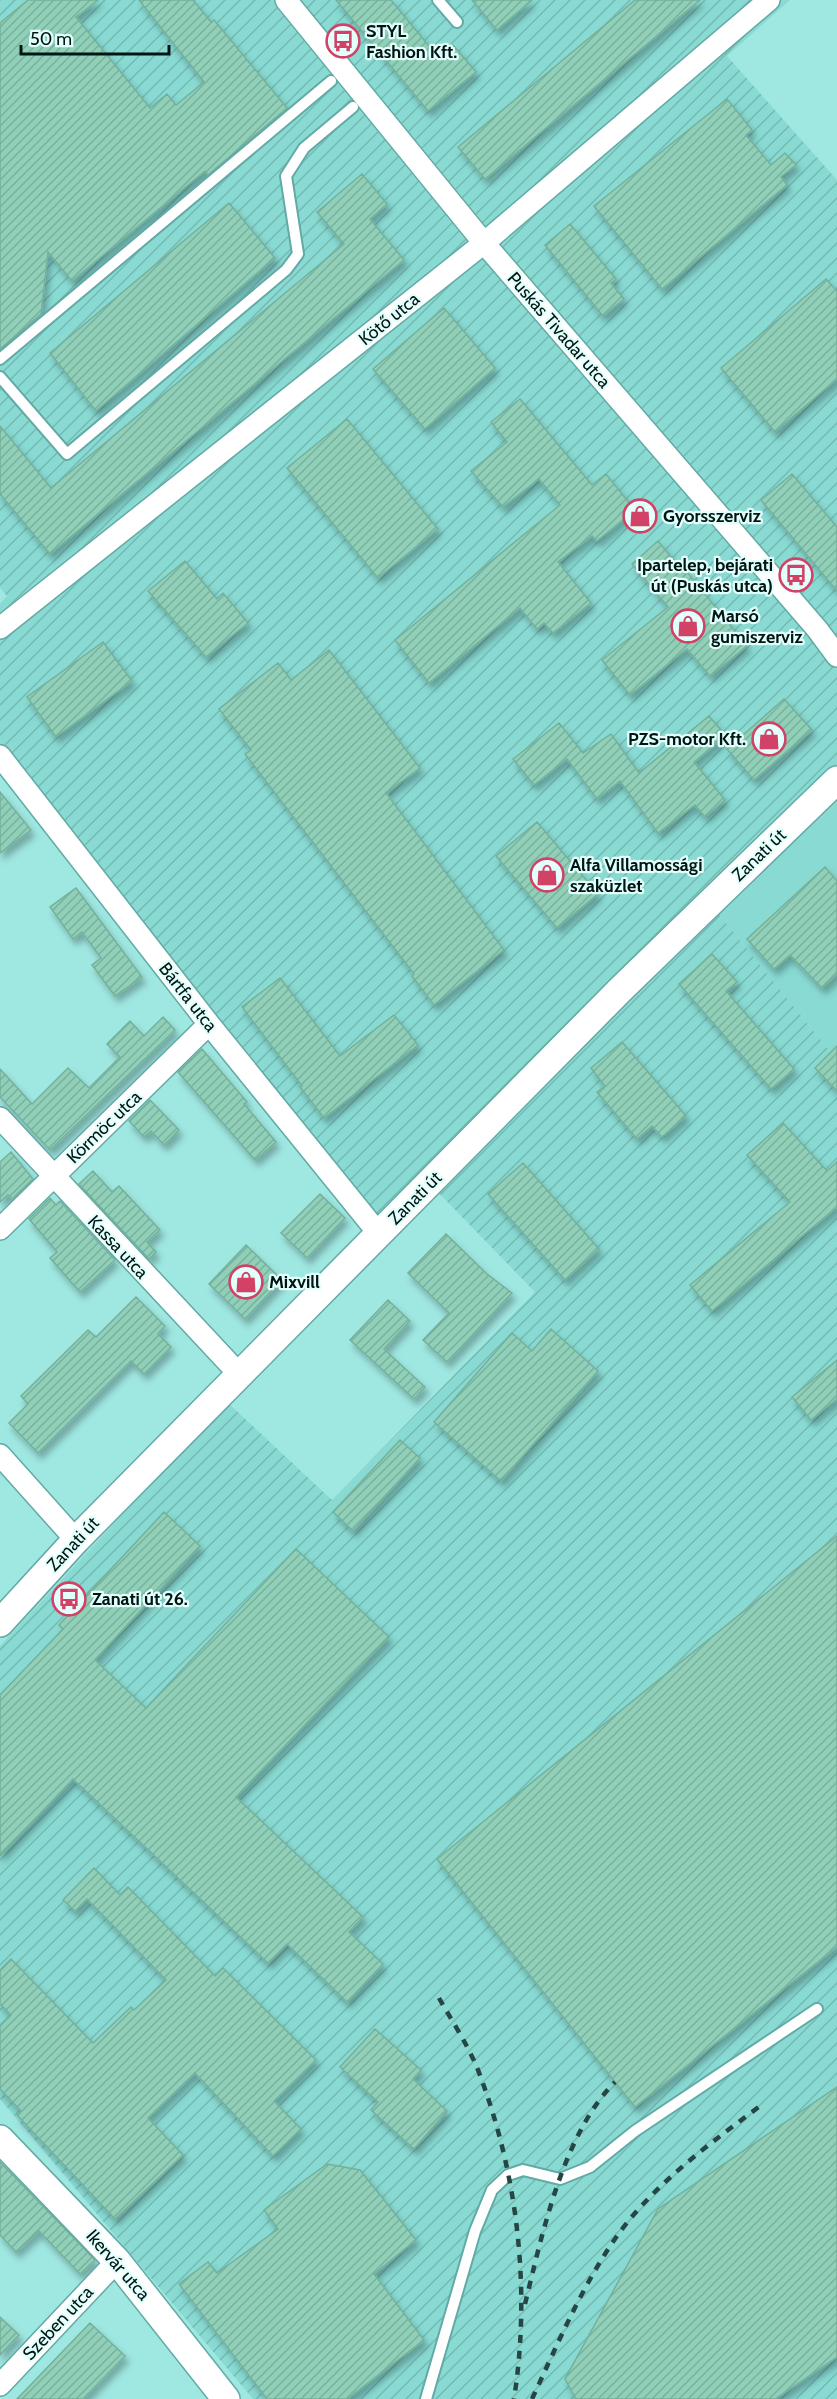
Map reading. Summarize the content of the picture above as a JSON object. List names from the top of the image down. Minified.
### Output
{"streets":{"street":["Kötő utca","Puskás Tivadar utca","Zanati út","Bártfa utca","Körmöc utca","Kassa utca","Ikervár utca","Szeben utca"]},"crossings":[["Kötő utca","Puskás Tivadar utca"],["Zanati út","Bártfa utca"],["Zanati út","Kassa utca"],["Bártfa utca","Körmöc utca"],["Körmöc utca","Kassa utca"],["Ikervár utca","Szeben utca"]],"places":{"bus stop":["STYL Fashion Kft.","Ipartelep, bejárati út (Puskás utca)","Zanati út 26."],"shop":["Gyorsszerviz","Marsó gumiszerviz","PZS-motor Kft.","Alfa Villamossági szaküzlet","Mixvill"]},"scale_bar":"50 m"}
